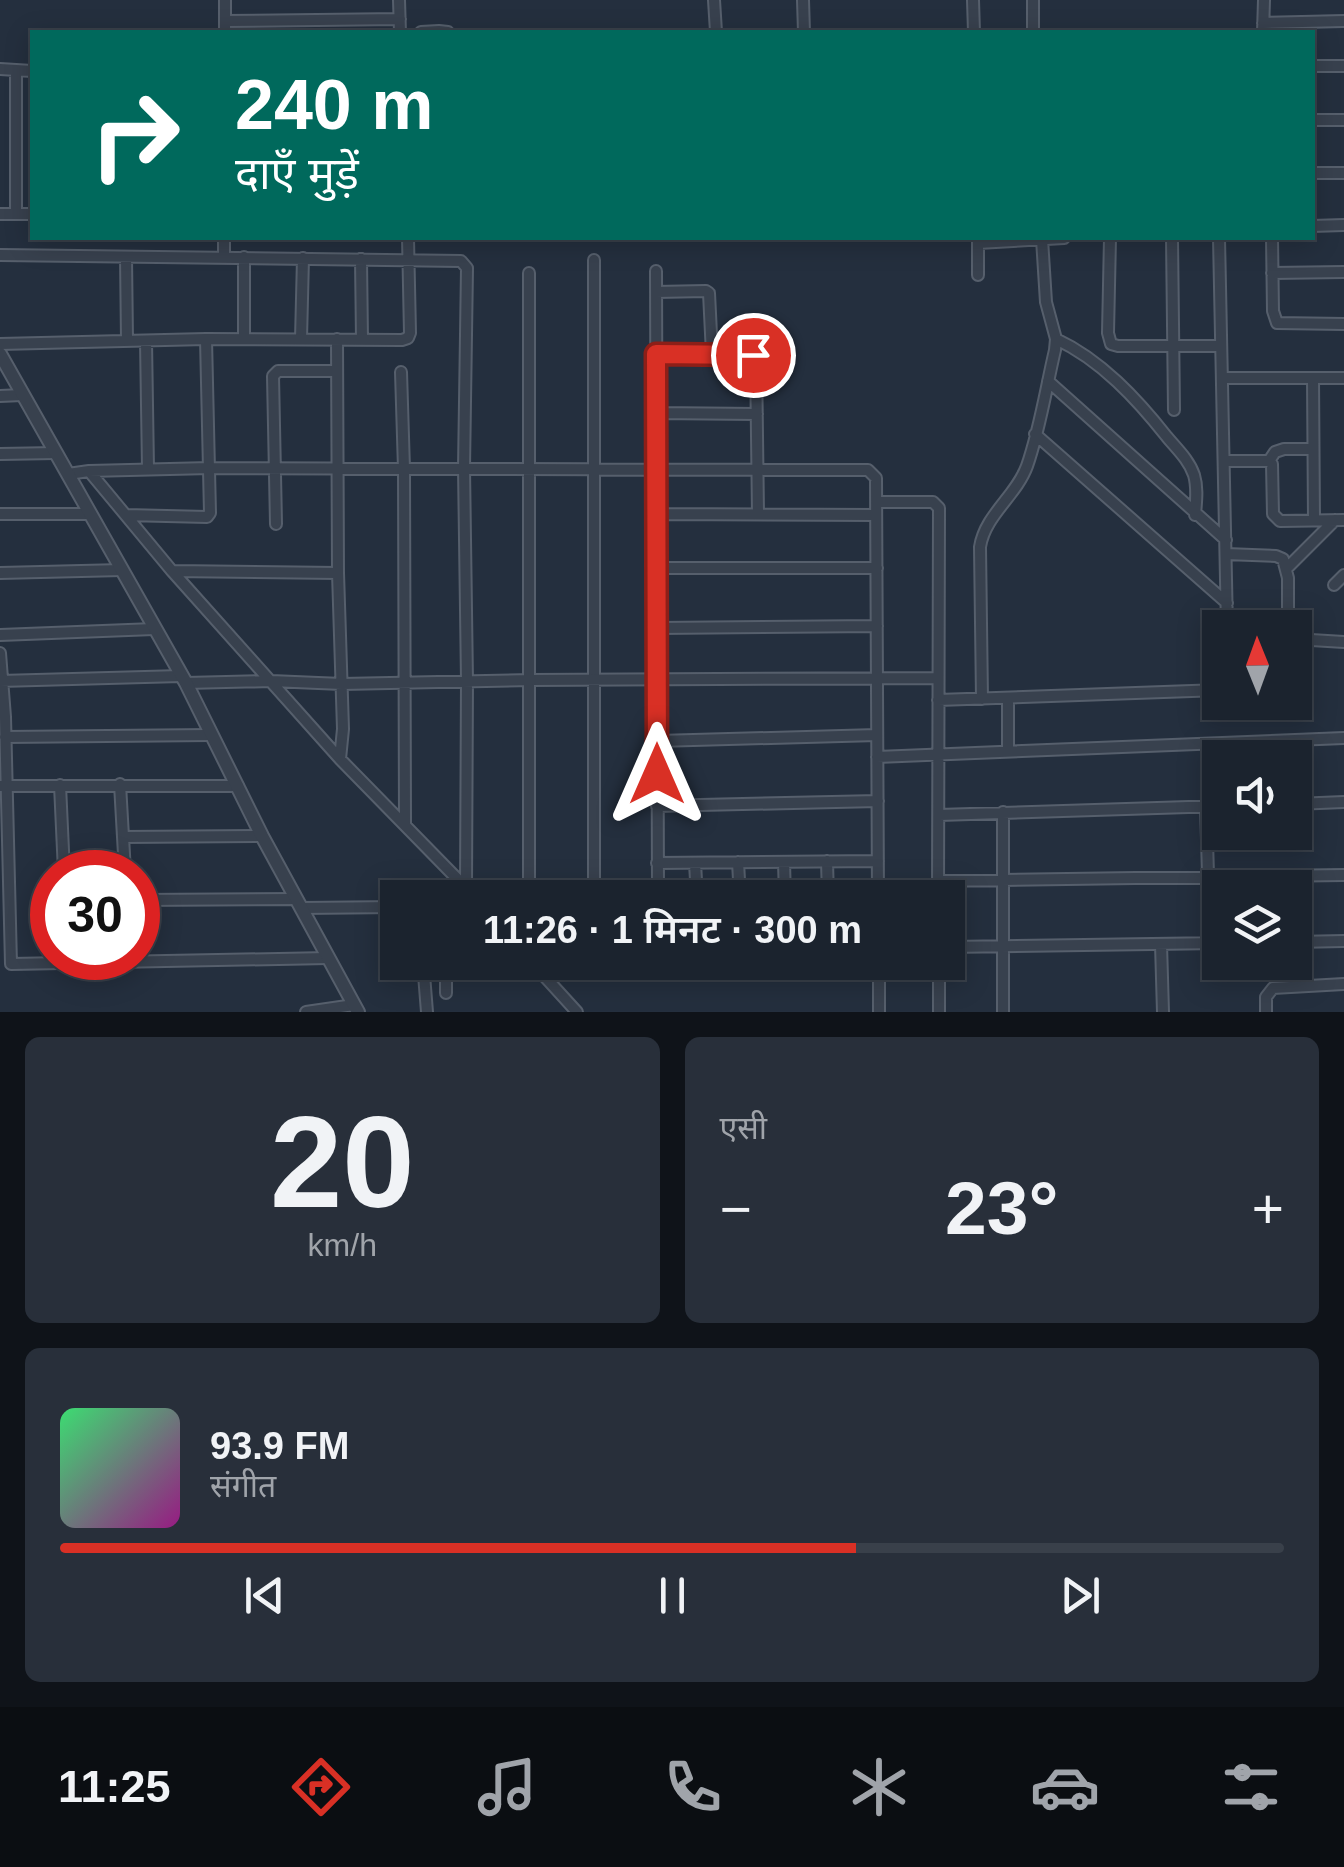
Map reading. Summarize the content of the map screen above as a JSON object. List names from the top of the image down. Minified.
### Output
{"north":"top","page":{"turn":["240 m","दाएँ मुड़ें"],"limit":"30","trip":"11:26 · 1 मिनट · 300 m","tile":[["20","km/h"],"एसी"],"heat":["−","23°","+"],"song":["93.9 FM","संगीत"],"tabs":"11:25"}}
